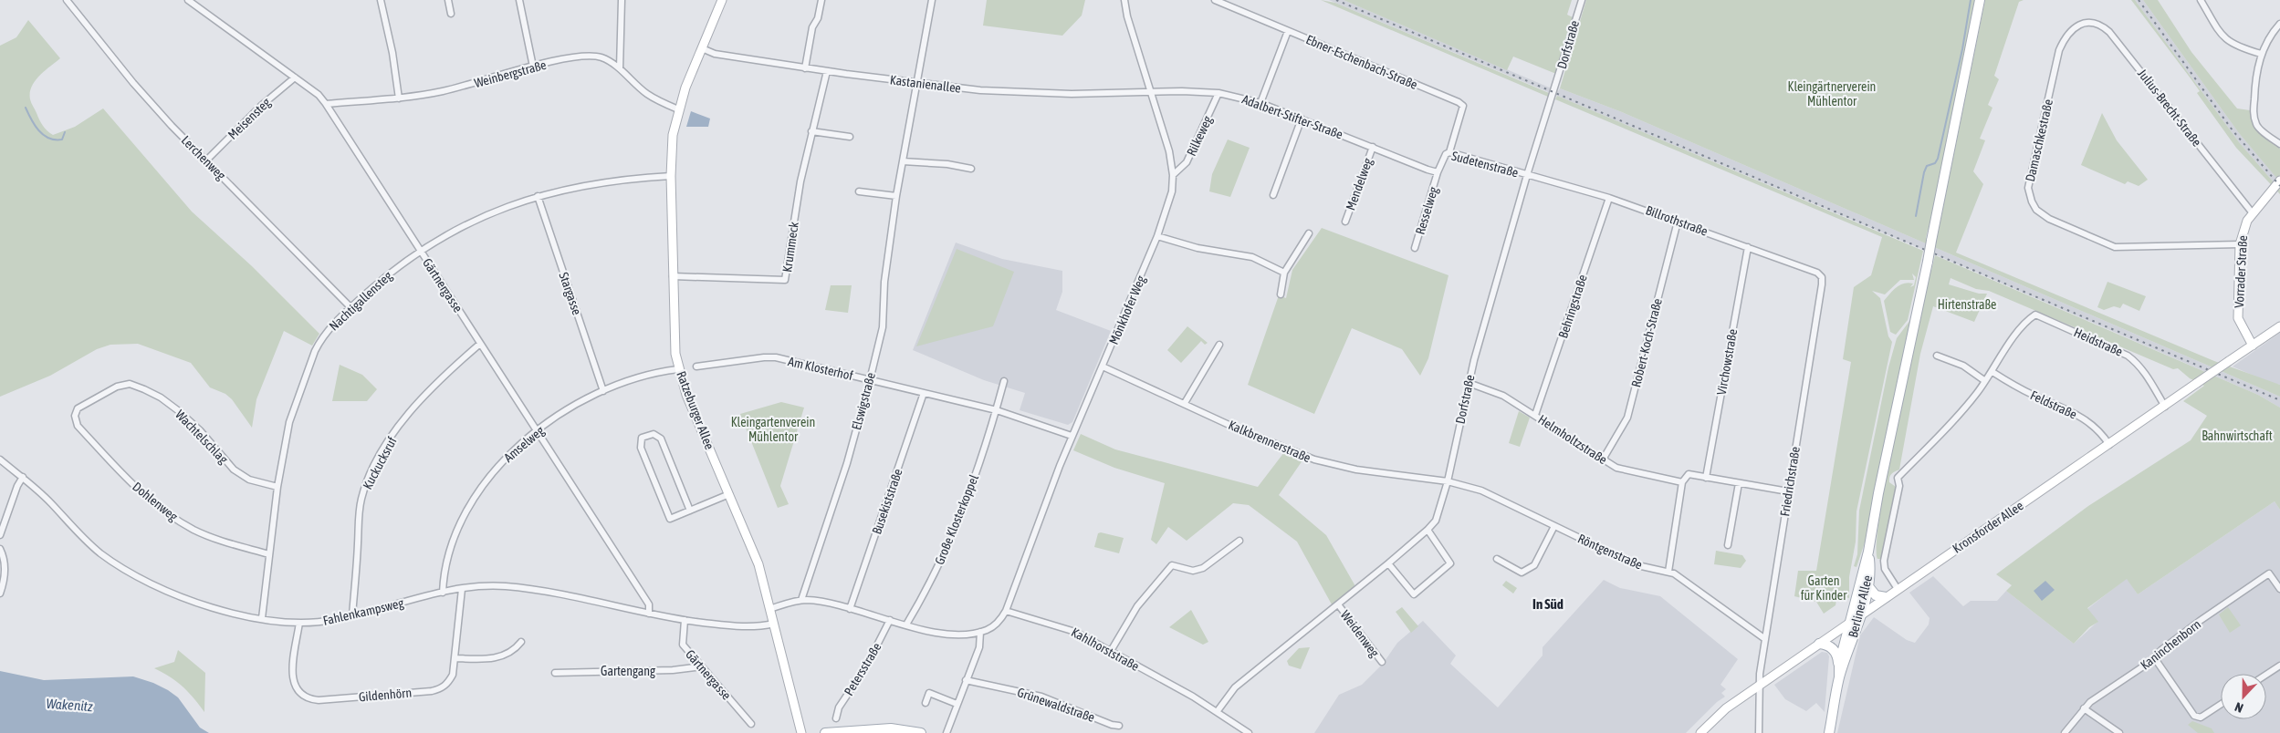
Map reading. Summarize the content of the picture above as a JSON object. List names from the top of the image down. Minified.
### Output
{"streets":{"main road":["Vorrader Straße","Ratzeburger Allee","Kronsforder Allee","Berliner Allee"],"street":["Dorfstraße","Ebner-Eschenbach-Straße","Weinbergstraße","Kastanienallee","Julius-Brecht-Straße","Adalbert-Stifter-Straße","Meisensteg","Rilkeweg","Damaschkestraße","Lerchenweg","Sudetenstraße","Mendelweg","Resselweg","Billrothstraße","Krummeck","Gärtnergasse","Stargasse","Nachtigallensteg","Behringstraße","Mönkhofer Weg","Heidstraße","Robert-Koch-Straße","Virchowstraße","Am Klosterhof","Elswigstraße","Feldstraße","Wachtelschlag","Helmholtzstraße","Kalkbrennerstraße","Amselweg","Kuckucksruf","Friedrichstraße","Dohlenweg","Busekiststraße","Große Klosterkoppel","Röntgenstraße","Fahlenkampsweg","Weidenweg","Kaninchenborn","Kahlhorststraße","Petersstraße","Gartengang","Gildenhörn","Grünewaldstraße"]},"crossings":[["Dorfstraße","Sudetenstraße"],["Dorfstraße","Billrothstraße"],["Dorfstraße","Helmholtzstraße"],["Dorfstraße","Kalkbrennerstraße"],["Dorfstraße","Röntgenstraße"],["Dorfstraße","Weidenweg"],["Dorfstraße","Kahlhorststraße"],["Ebner-Eschenbach-Straße","Sudetenstraße"],["Weinbergstraße","Gärtnergasse"],["Weinbergstraße","Ratzeburger Allee"],["Kastanienallee","Adalbert-Stifter-Straße"],["Kastanienallee","Krummeck"],["Kastanienallee","Mönkhofer Weg"],["Kastanienallee","Elswigstraße"],["Kastanienallee","Ratzeburger Allee"],["Julius-Brecht-Straße","Damaschkestraße"],["Julius-Brecht-Straße","Vorrader Straße"],["Adalbert-Stifter-Straße","Rilkeweg"],["Adalbert-Stifter-Straße","Sudetenstraße"],["Adalbert-Stifter-Straße","Mendelweg"],["Adalbert-Stifter-Straße","Mönkhofer Weg"],["Meisensteg","Lerchenweg"],["Meisensteg","Gärtnergasse"],["Rilkeweg","Mönkhofer Weg"],["Damaschkestraße","Vorrader Straße"],["Lerchenweg","Nachtigallensteg"],["Sudetenstraße","Resselweg"],["Sudetenstraße","Billrothstraße"],["Billrothstraße","Behringstraße"],["Billrothstraße","Robert-Koch-Straße"],["Billrothstraße","Virchowstraße"],["Billrothstraße","Friedrichstraße"],["Krummeck","Ratzeburger Allee"],["Vorrader Straße","Kronsforder Allee"],["Gärtnergasse","Nachtigallensteg"],["Gärtnergasse","Amselweg"],["Gärtnergasse","Kuckucksruf"],["Gärtnergasse","Fahlenkampsweg"],["Gärtnergasse","Gartengang"],["Stargasse","Nachtigallensteg"],["Stargasse","Amselweg"],["Nachtigallensteg","Ratzeburger Allee"],["Nachtigallensteg","Wachtelschlag"],["Nachtigallensteg","Dohlenweg"],["Nachtigallensteg","Fahlenkampsweg"],["Behringstraße","Helmholtzstraße"],["Mönkhofer Weg","Am Klosterhof"],["Mönkhofer Weg","Kalkbrennerstraße"],["Mönkhofer Weg","Kahlhorststraße"],["Heidstraße","Feldstraße"],["Heidstraße","Kronsforder Allee"],["Robert-Koch-Straße","Helmholtzstraße"],["Am Klosterhof","Elswigstraße"],["Am Klosterhof","Busekiststraße"],["Am Klosterhof","Große Klosterkoppel"],["Feldstraße","Kronsforder Allee"],["Ratzeburger Allee","Amselweg"],["Ratzeburger Allee","Fahlenkampsweg"],["Wachtelschlag","Dohlenweg"],["Kalkbrennerstraße","Röntgenstraße"],["Amselweg","Fahlenkampsweg"],["Kuckucksruf","Fahlenkampsweg"],["Friedrichstraße","Kronsforder Allee"],["Kronsforder Allee","Berliner Allee"],["Fahlenkampsweg","Gildenhörn"]],"districts":["In Süd"],"water":["Wakenitz"],"parks":["Kleingärtnerverein Mühlentor","Hirtenstraße","Kleingartenverein Mühlentor","Bahnwirtschaft","Garten für Kinder"],"north":"bottom"}
